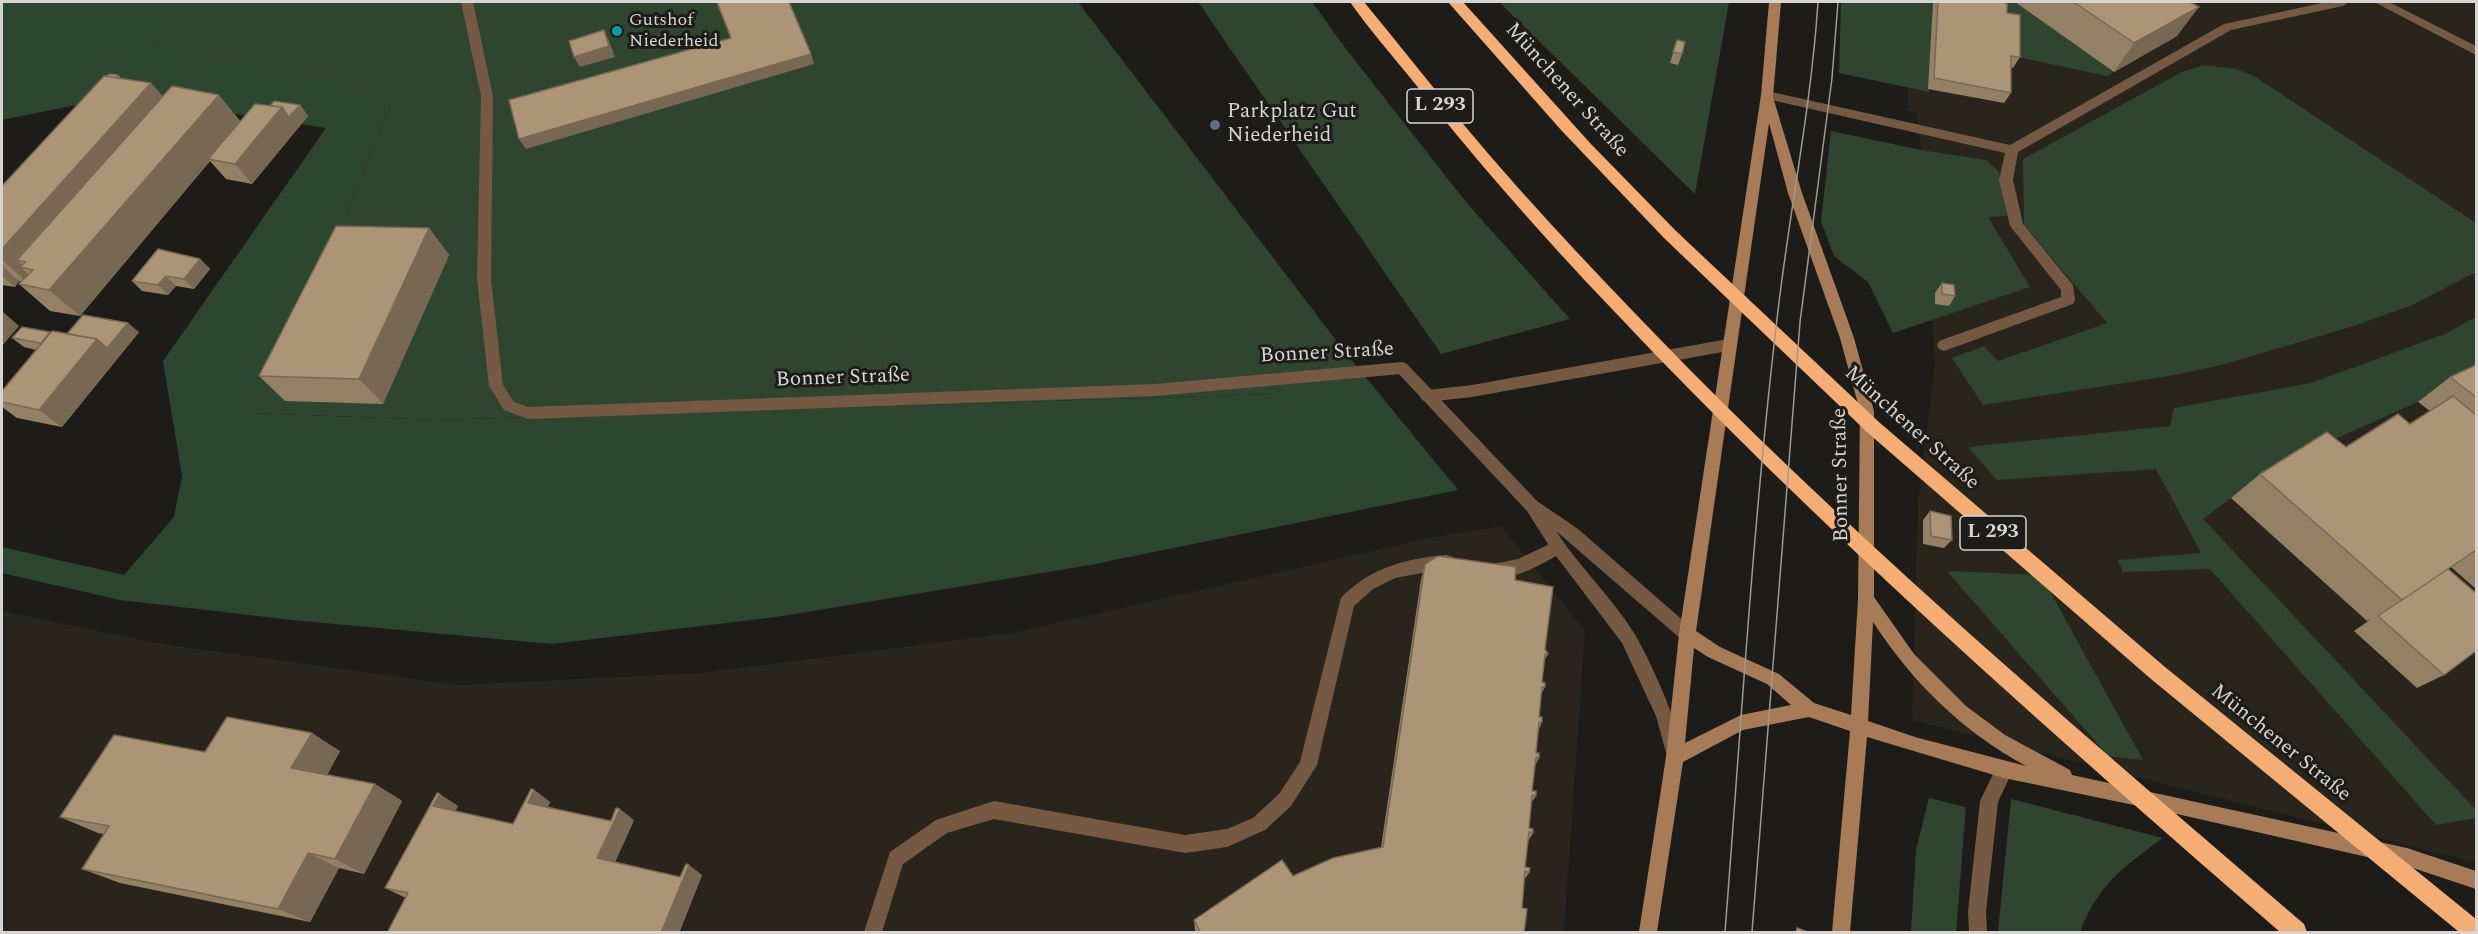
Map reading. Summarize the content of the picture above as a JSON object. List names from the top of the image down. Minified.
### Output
{"streets":{"highway":["Münchener Straße","L 293"],"main road":["Bonner Straße"]},"places":["Gutshof Niederheid","Parkplatz Gut Niederheid"]}
